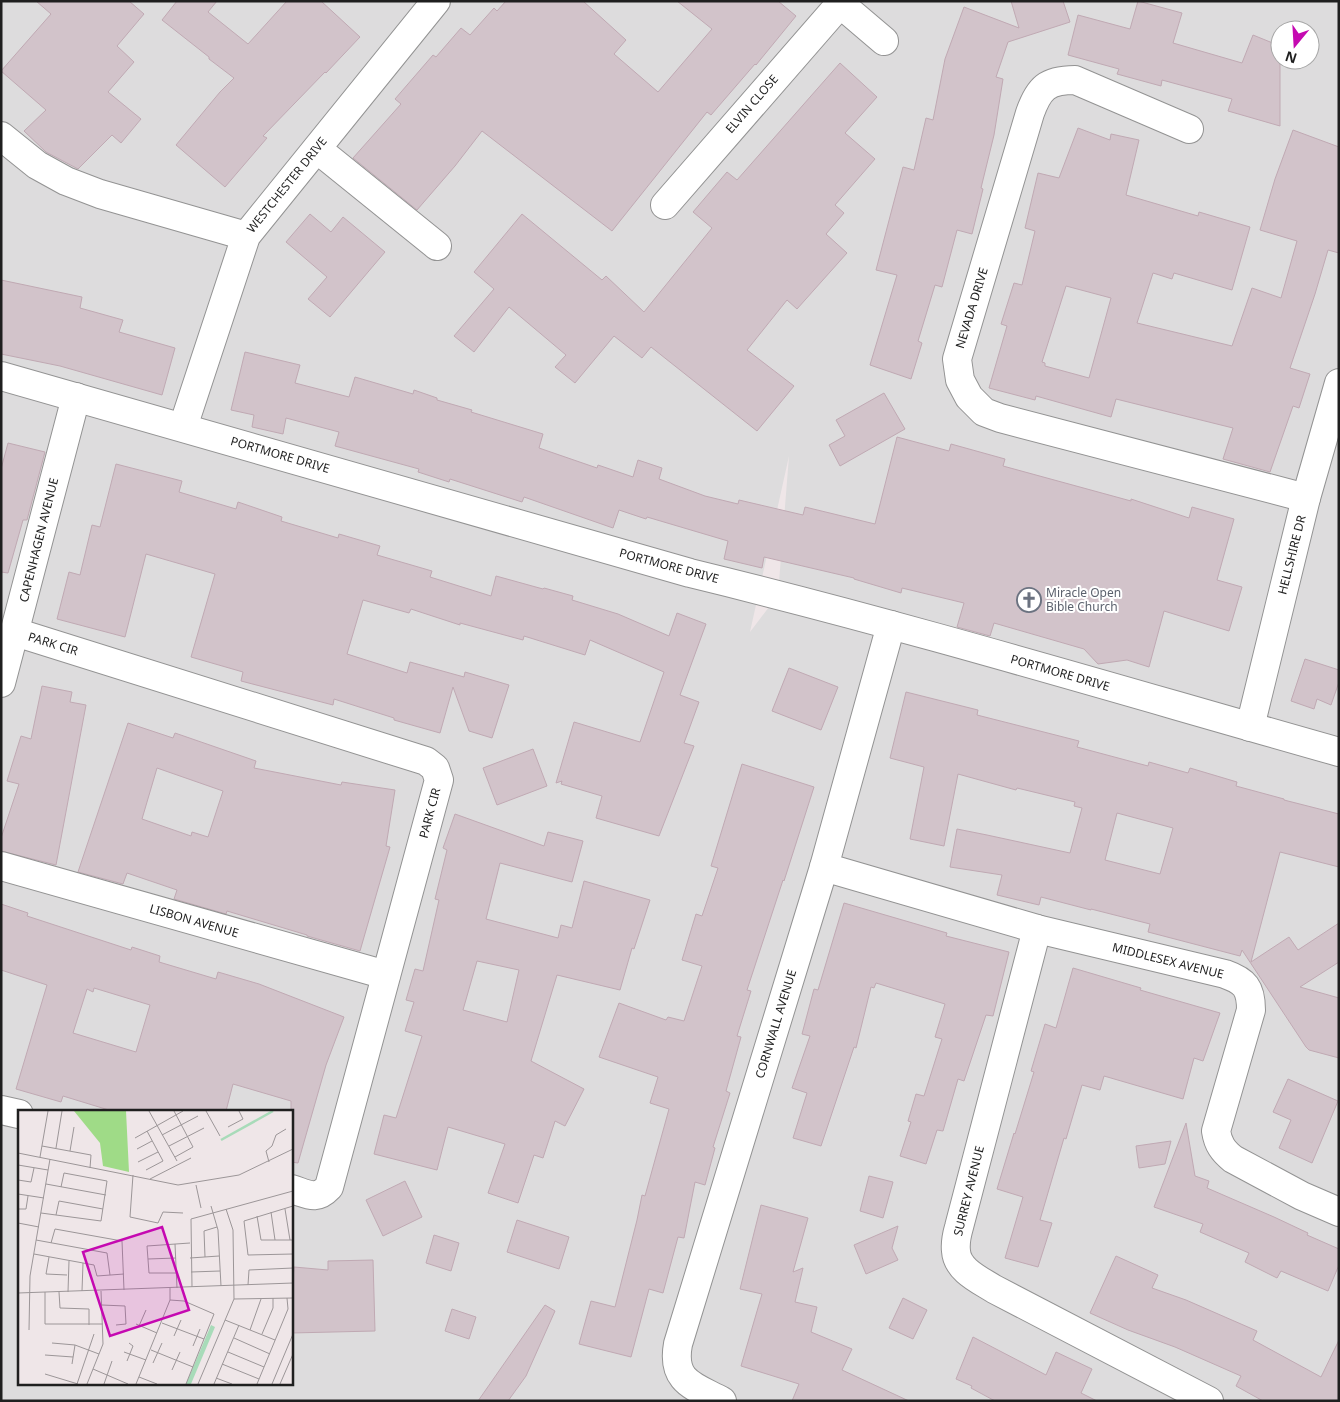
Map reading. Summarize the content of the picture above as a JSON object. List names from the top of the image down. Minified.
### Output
{"streets":{"street":["ELVIN CLOSE","WESTCHESTER DRIVE","NEVADA DRIVE","PORTMORE DRIVE","CAPENHAGEN AVENUE","HELLSHIRE DR","PARK CIR","LISBON AVENUE","MIDDLESEX AVENUE","CORNWALL AVENUE","SURREY AVENUE"]},"crossings":[["WESTCHESTER DRIVE","PORTMORE DRIVE"],["NEVADA DRIVE","HELLSHIRE DR"],["PORTMORE DRIVE","CAPENHAGEN AVENUE"],["PORTMORE DRIVE","HELLSHIRE DR"],["PORTMORE DRIVE","CORNWALL AVENUE"],["CAPENHAGEN AVENUE","PARK CIR"],["PARK CIR","LISBON AVENUE"],["MIDDLESEX AVENUE","CORNWALL AVENUE"],["MIDDLESEX AVENUE","SURREY AVENUE"]],"places":{"church":["Miracle Open Bible Church"]},"north":"bottom"}
